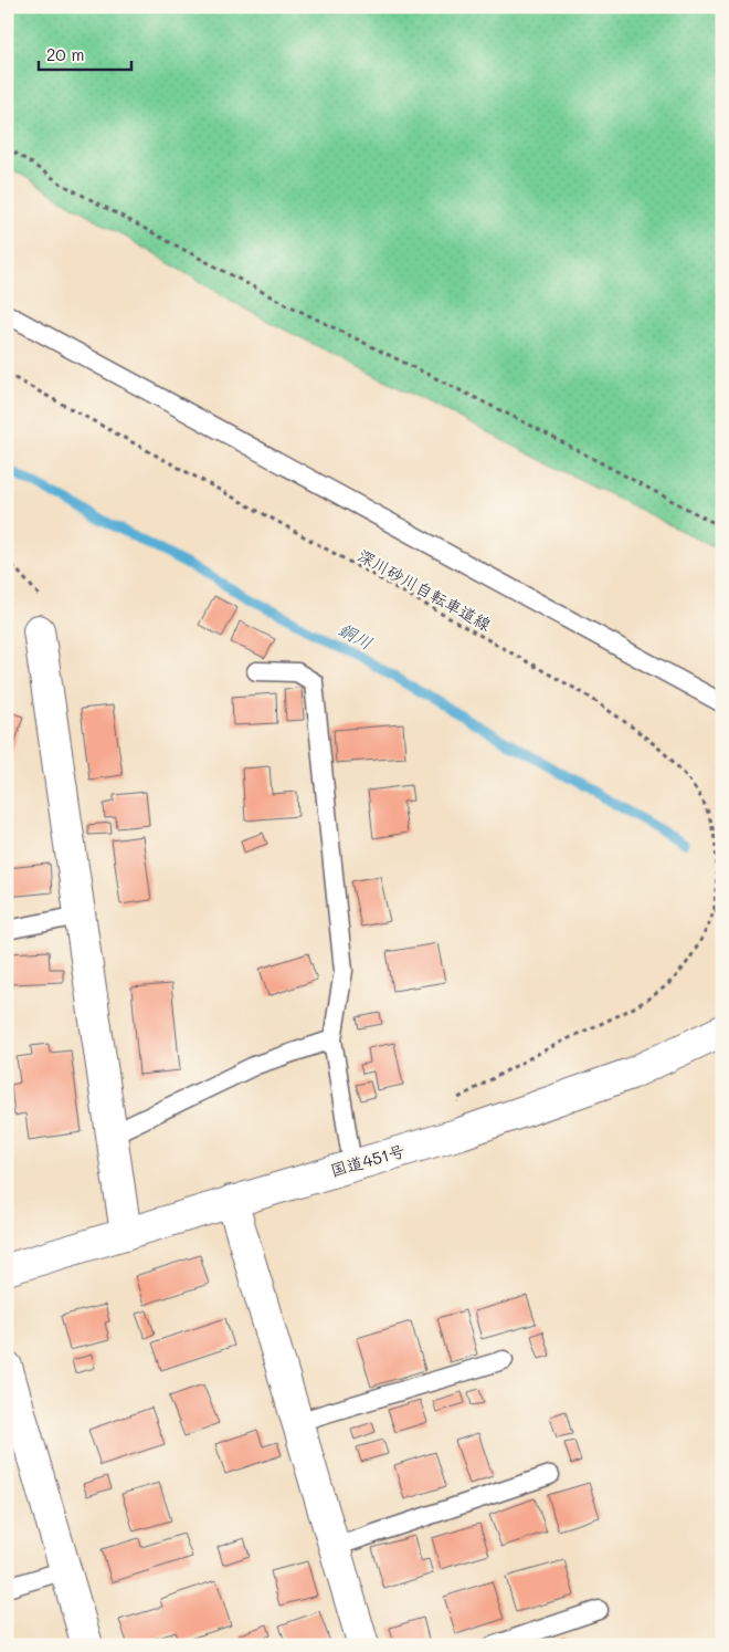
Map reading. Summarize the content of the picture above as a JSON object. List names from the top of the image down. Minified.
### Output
{"streets":{"main road":["国道451号"],"path":["深川砂川自転車道線"]},"water":["銅川"],"scale_bar":"20 m"}
